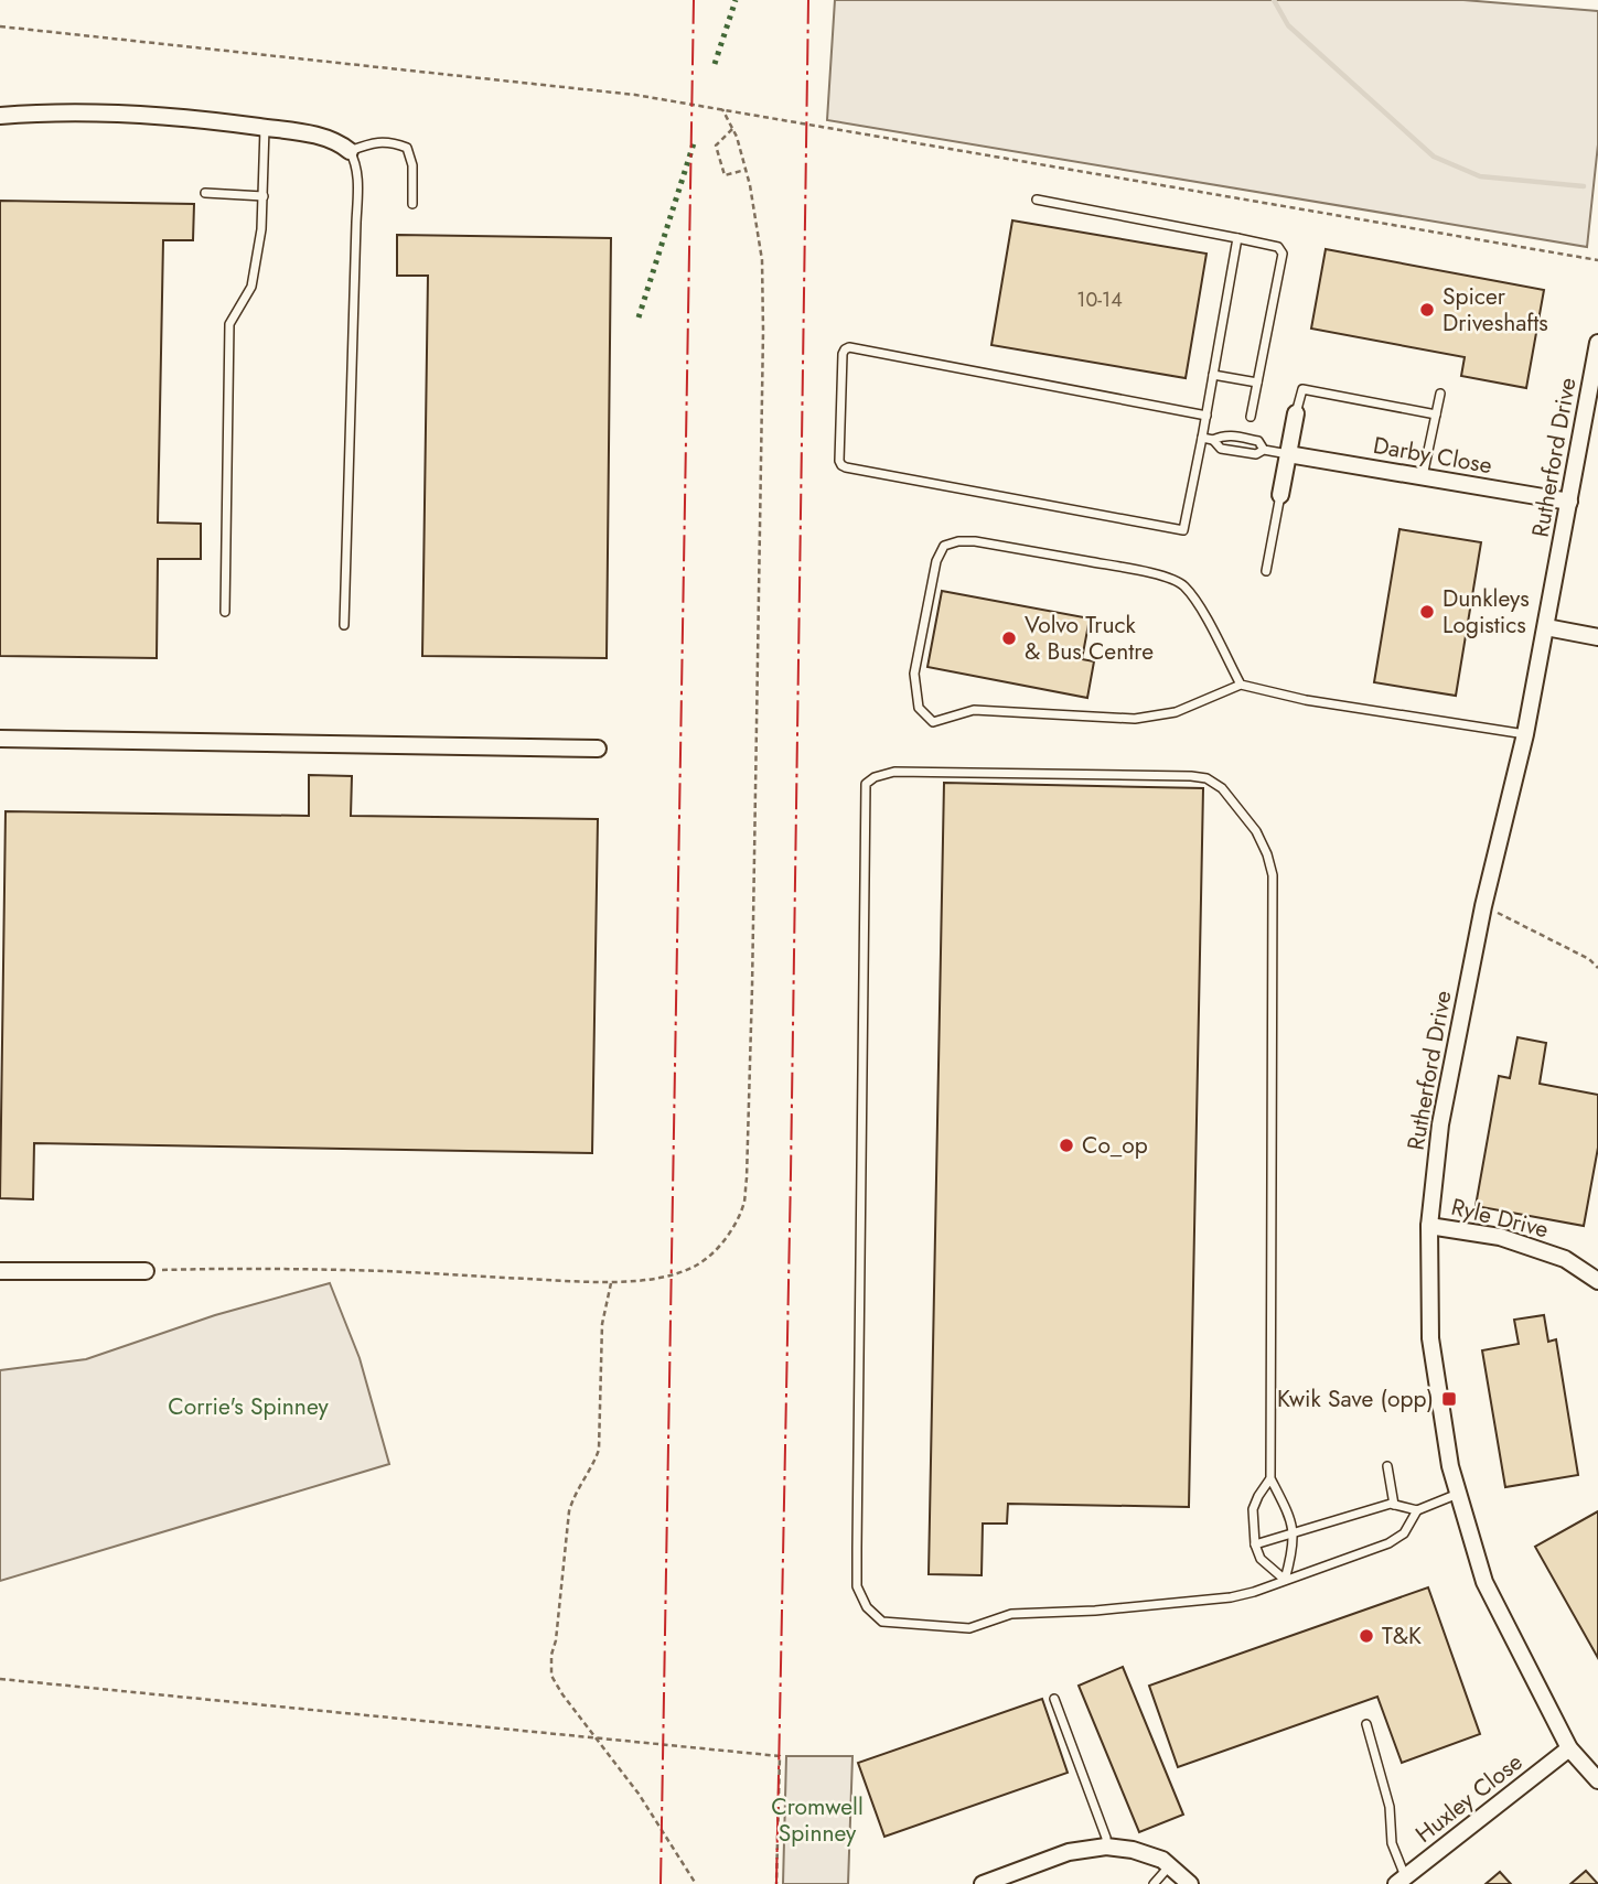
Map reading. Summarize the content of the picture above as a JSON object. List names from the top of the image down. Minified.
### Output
{"streets":{"street":["Darby Close","Rutherford Drive","Ryle Drive","Huxley Close"]},"crossings":[["Darby Close","Rutherford Drive"],["Rutherford Drive","Ryle Drive"],["Rutherford Drive","Huxley Close"]],"parks":["Corrie's Spinney","Cromwell Spinney"],"places":{"other":["Spicer Driveshafts","Dunkleys Logistics","Volvo Truck & Bus Centre","Co_op","T&K"],"transit":["Kwik Save (opp)"]},"house_numbers":["10-14"]}
